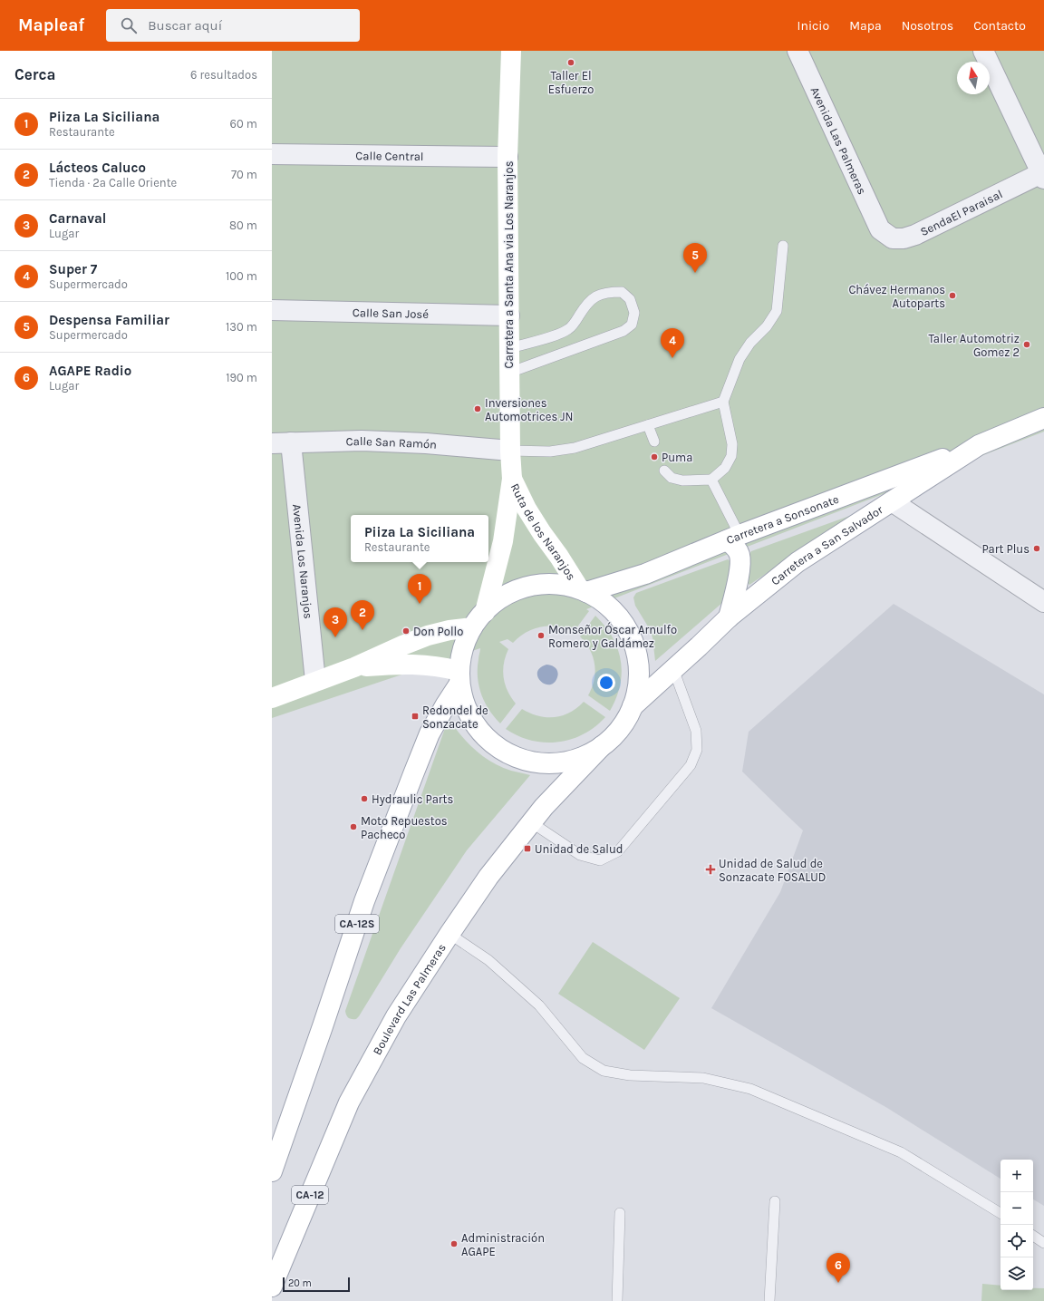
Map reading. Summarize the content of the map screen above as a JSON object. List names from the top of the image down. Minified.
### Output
{"streets":{"main road":["Carretera a Santa Ana via Los Naranjos","Carretera a Sonsonate","Ruta de los Naranjos","Carretera a San Salvador","CA-12S","Boulevard Las Palmeras","CA-12"],"street":["Avenida Las Palmeras","Calle Central","SendaEl Paraisal","Calle San José","Calle San Ramón","Avenida Los Naranjos"]},"crossings":[["Avenida Las Palmeras","SendaEl Paraisal"],["Calle Central","Carretera a Santa Ana via Los Naranjos"],["Carretera a Santa Ana via Los Naranjos","Calle San José"],["Carretera a Santa Ana via Los Naranjos","Calle San Ramón"],["Carretera a Santa Ana via Los Naranjos","Ruta de los Naranjos"],["Calle San Ramón","Avenida Los Naranjos"],["Carretera a Sonsonate","Ruta de los Naranjos"],["Carretera a Sonsonate","Carretera a San Salvador"]],"places":{"other":["Taller El Esfuerzo","Chávez Hermanos Autoparts","Taller Automotriz Gomez 2","Inversiones Automotrices JN","Puma","Part Plus","Don Pollo","Monseñor Óscar Arnulfo Romero y Galdámez","Hydraulic Parts","Moto Repuestos Pacheco","Administración AGAPE"],"transit":["Redondel de Sonzacate","Unidad de Salud"],"health":["Unidad de Salud de Sonzacate FOSALUD"]},"scale_bar":"20 m","north":"top","page":{"header":"Mapleaf","search":"Buscar aquí","nav":["Inicio","Mapa","Nosotros","Contacto"],"heading":["Cerca","6 resultados"],"list":[{"mark":"1","name":"Piiza La Siciliana","note":"Restaurante","value":"60 m"},{"mark":"2","name":"Lácteos Caluco","note":"Tienda · 2a Calle Oriente","value":"70 m"},{"mark":"3","name":"Carnaval","note":"Lugar","value":"80 m"},{"mark":"4","name":"Super 7","note":"Supermercado","value":"100 m"},{"mark":"5","name":"Despensa Familiar","note":"Supermercado","value":"130 m"},{"mark":"6","name":"AGAPE Radio","note":"Lugar","value":"190 m"}],"pins":["5","4","1","2","3","6"],"popup":["Piiza La Siciliana","Restaurante"],"map_buttons":["+","−"],"scale":"20 m"}}
